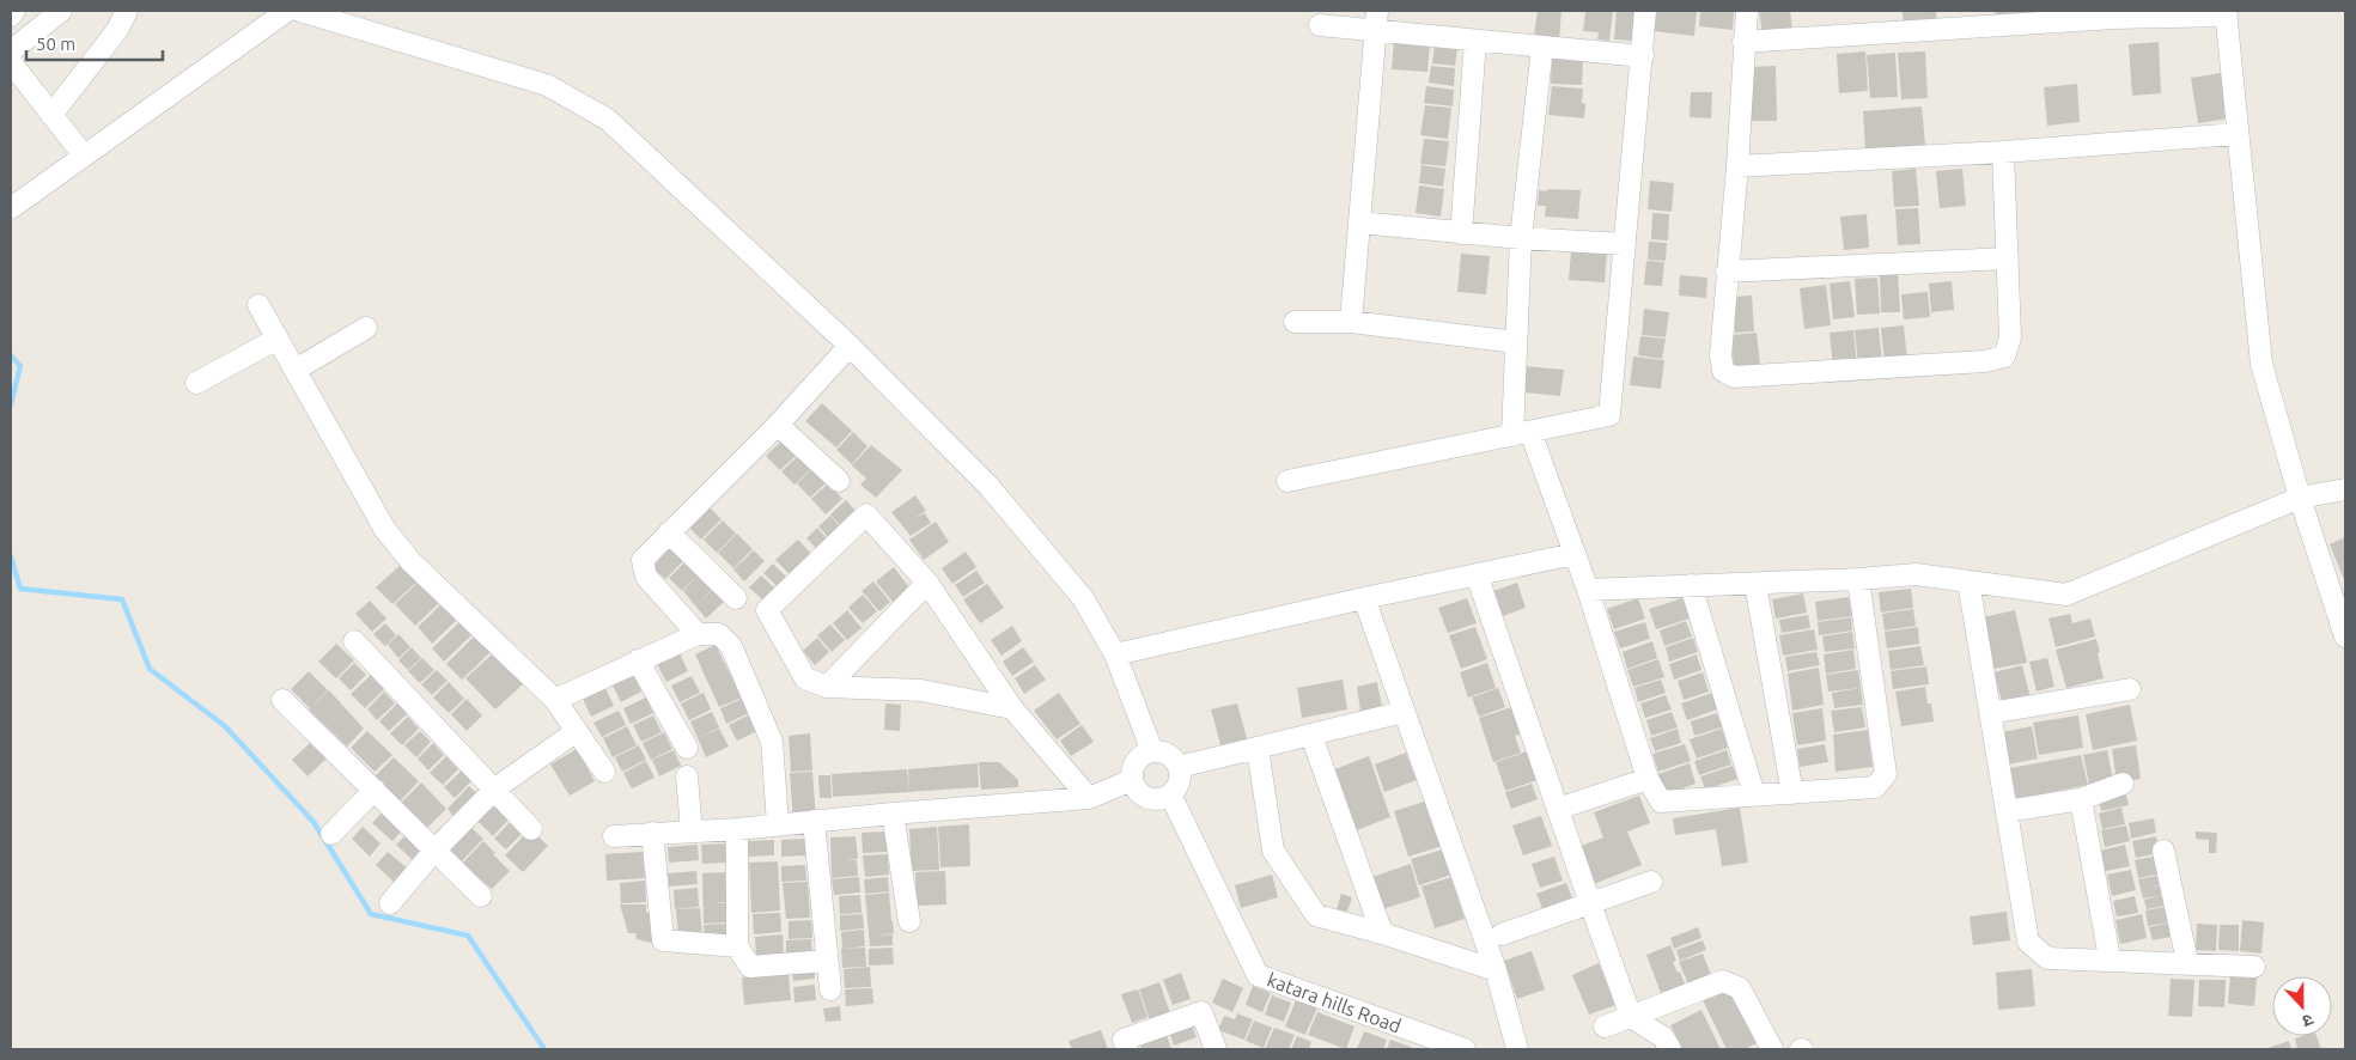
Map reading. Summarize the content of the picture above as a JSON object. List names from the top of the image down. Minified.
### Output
{"streets":{"street":["katara hills Road"]},"scale_bar":"50 m","north":"bottom"}
